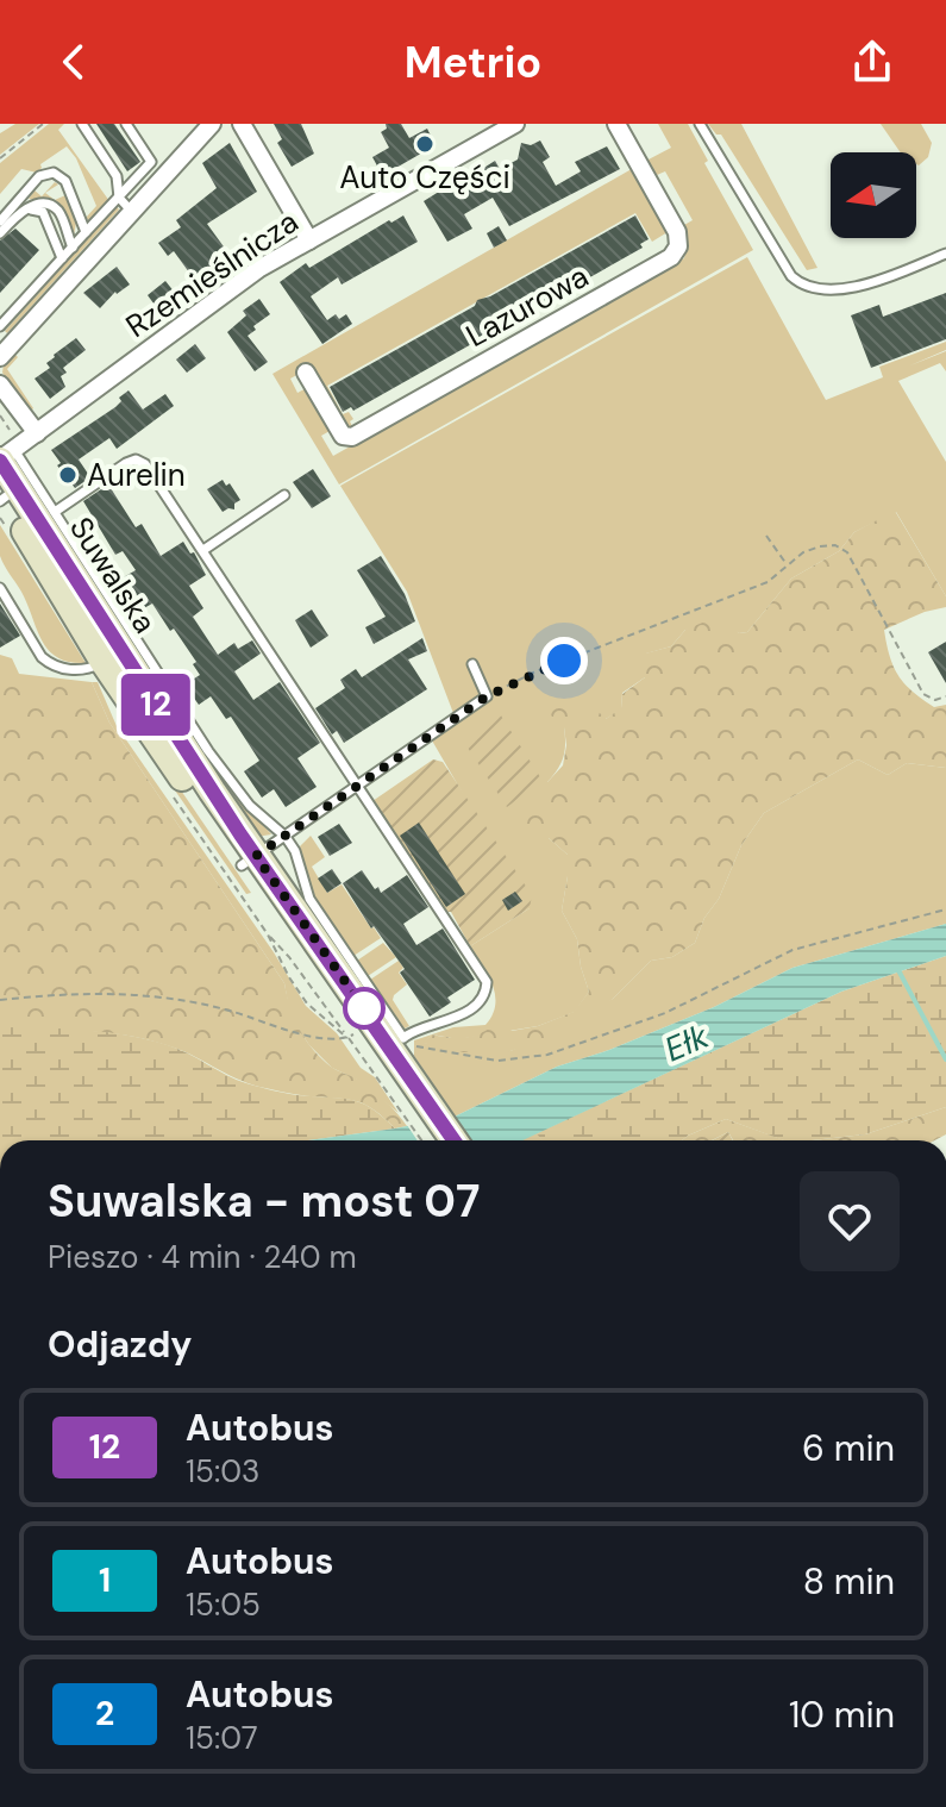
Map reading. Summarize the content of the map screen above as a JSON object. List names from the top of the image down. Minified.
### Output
{"streets":{"street":["Rzemieślnicza","Lazurowa","Suwalska"]},"crossings":[["Rzemieślnicza","Suwalska"]],"water":["Ełk"],"places":["Auto Części","Aurelin"],"lines":["bus line 12"],"north":"left","page":{"header":"Metrio","on_map":"12","heading":[["Suwalska - most 07","Pieszo · 4 min · 240 m"],"Odjazdy"],"list":[{"mark":"12","name":"Autobus","note":"15:03","value":"6 min"},{"mark":"1","name":"Autobus","note":"15:05","value":"8 min"},{"mark":"2","name":"Autobus","note":"15:07","value":"10 min"}]}}
